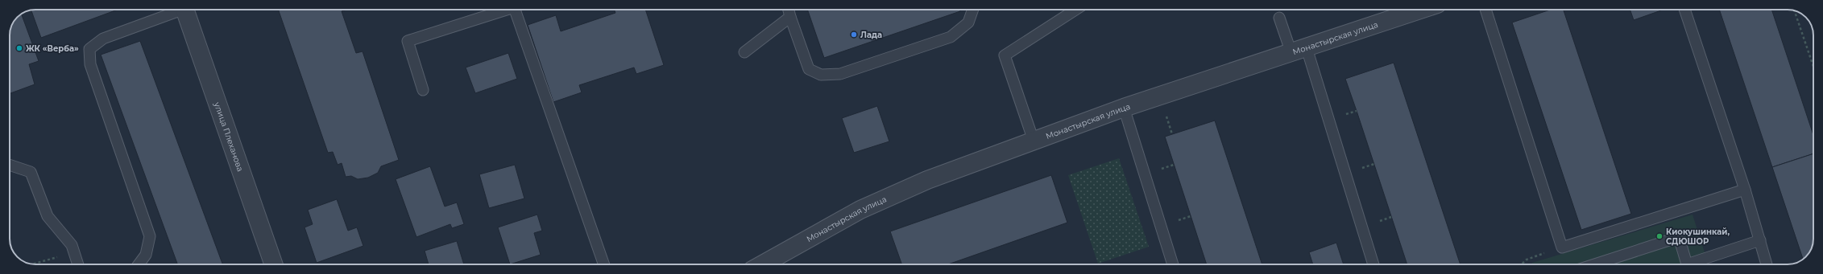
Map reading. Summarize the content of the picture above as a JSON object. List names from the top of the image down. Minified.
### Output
{"streets":{"street":["Монастырская улица","улица Плеханова"]},"places":["Лада","ЖК «Верба»","Киокушинкай, СДЮШОР"]}
